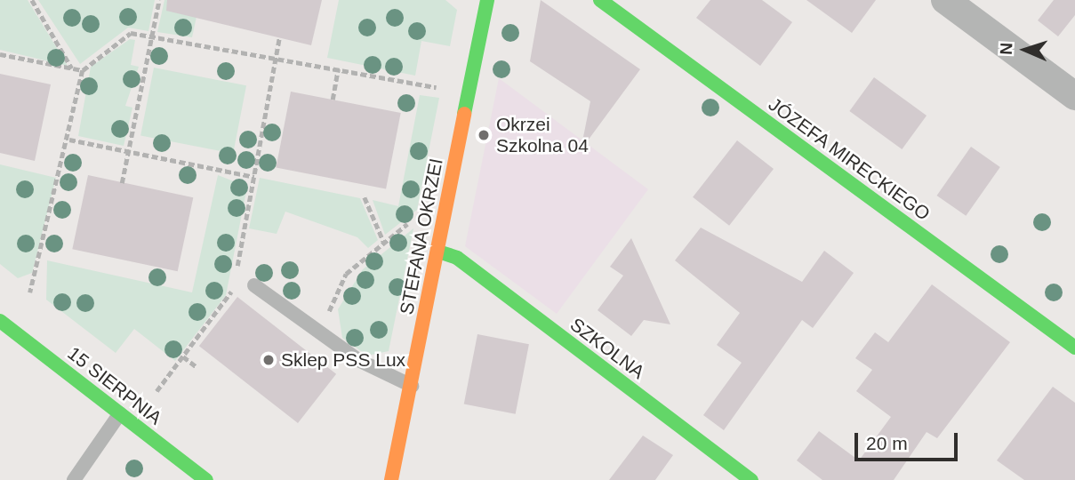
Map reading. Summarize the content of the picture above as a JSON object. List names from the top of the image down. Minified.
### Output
{"streets":{"street":["JÓZEFA MIRECKIEGO","STEFANA OKRZEI","SZKOLNA","15 SIERPNIA"]},"crossings":[["STEFANA OKRZEI","SZKOLNA"]],"places":["Okrzei Szkolna 04","Sklep PSS Lux"],"scale_bar":"20 m","north":"left"}
